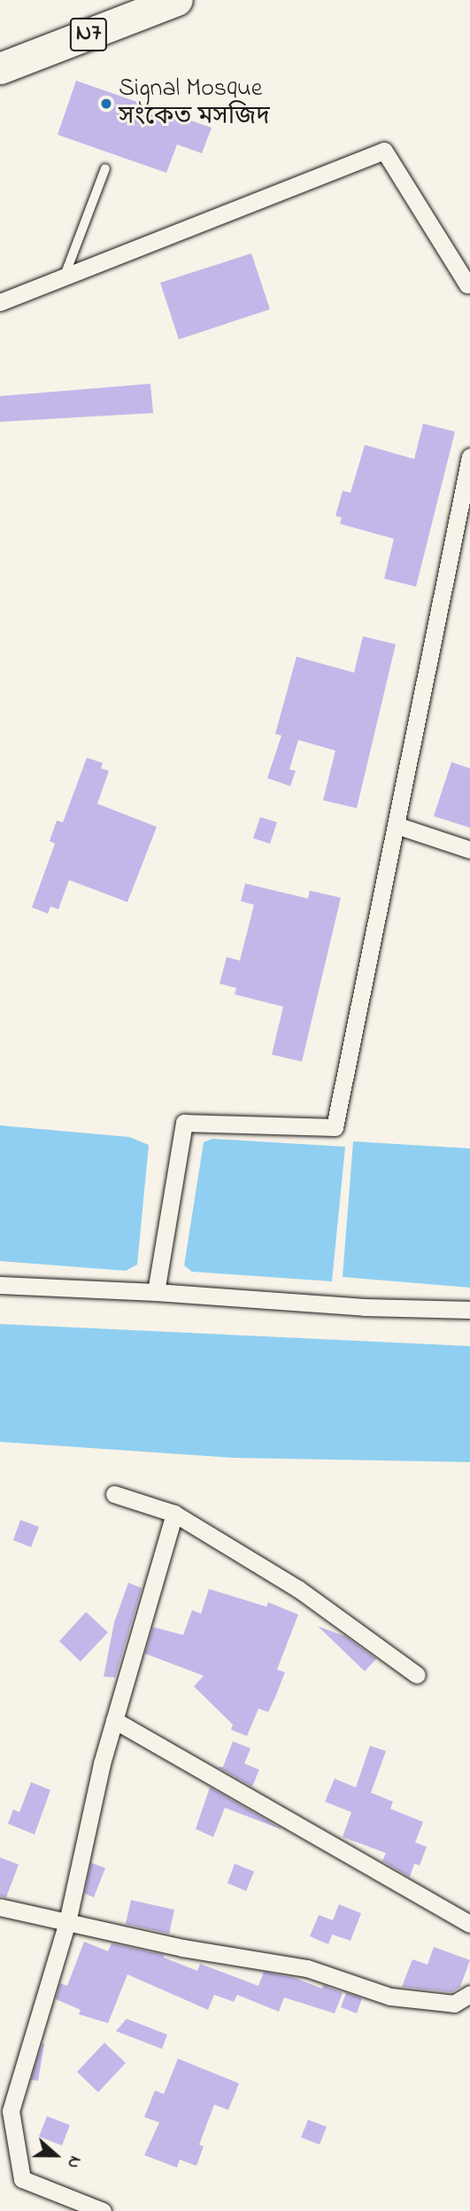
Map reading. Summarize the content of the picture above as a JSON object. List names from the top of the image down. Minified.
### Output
{"streets":{"highway":["N7"]},"places":["Signal Mosque সংকেত মসজিদ"],"north":"right"}
